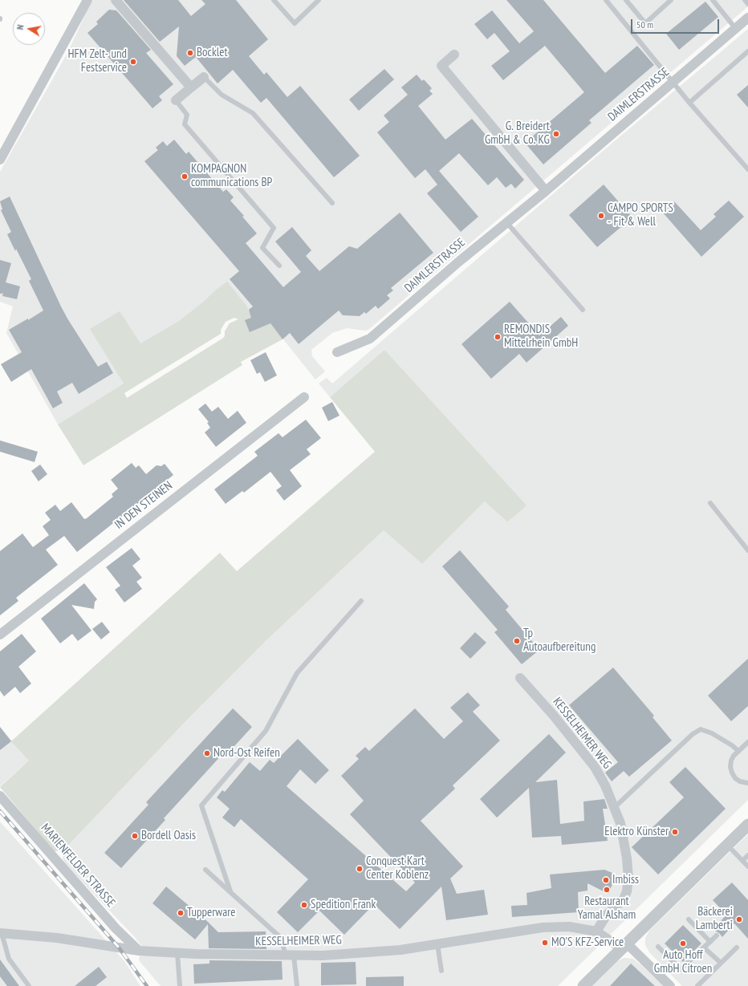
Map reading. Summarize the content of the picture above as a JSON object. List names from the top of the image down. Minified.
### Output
{"streets":{"street":["DAIMLERSTRASSE","IN DEN STEINEN","KESSELHEIMER WEG","MARIENFELDER STRASSE"]},"crossings":[["KESSELHEIMER WEG","MARIENFELDER STRASSE"]],"places":["Bocklet","HFM Zelt- und Festservice","G. Breidert GmbH & Co. KG","KOMPAGNON communications BP","CAMPO SPORTS - Fit & Well","REMONDIS Mittelrhein GmbH","Tp Autoaufbereitung","Nord-Ost Reifen","Elektro Künster","Bordell Oasis","Conquest Kart Center Koblenz","Imbiss","Restaurant Yamal Alsham","Spedition Frank","Tupperware","Bäckerei Lamberti","MO'S KFZ-Service","Auto Hoff GmbH Citroen"],"scale_bar":"50 m","north":"left"}
